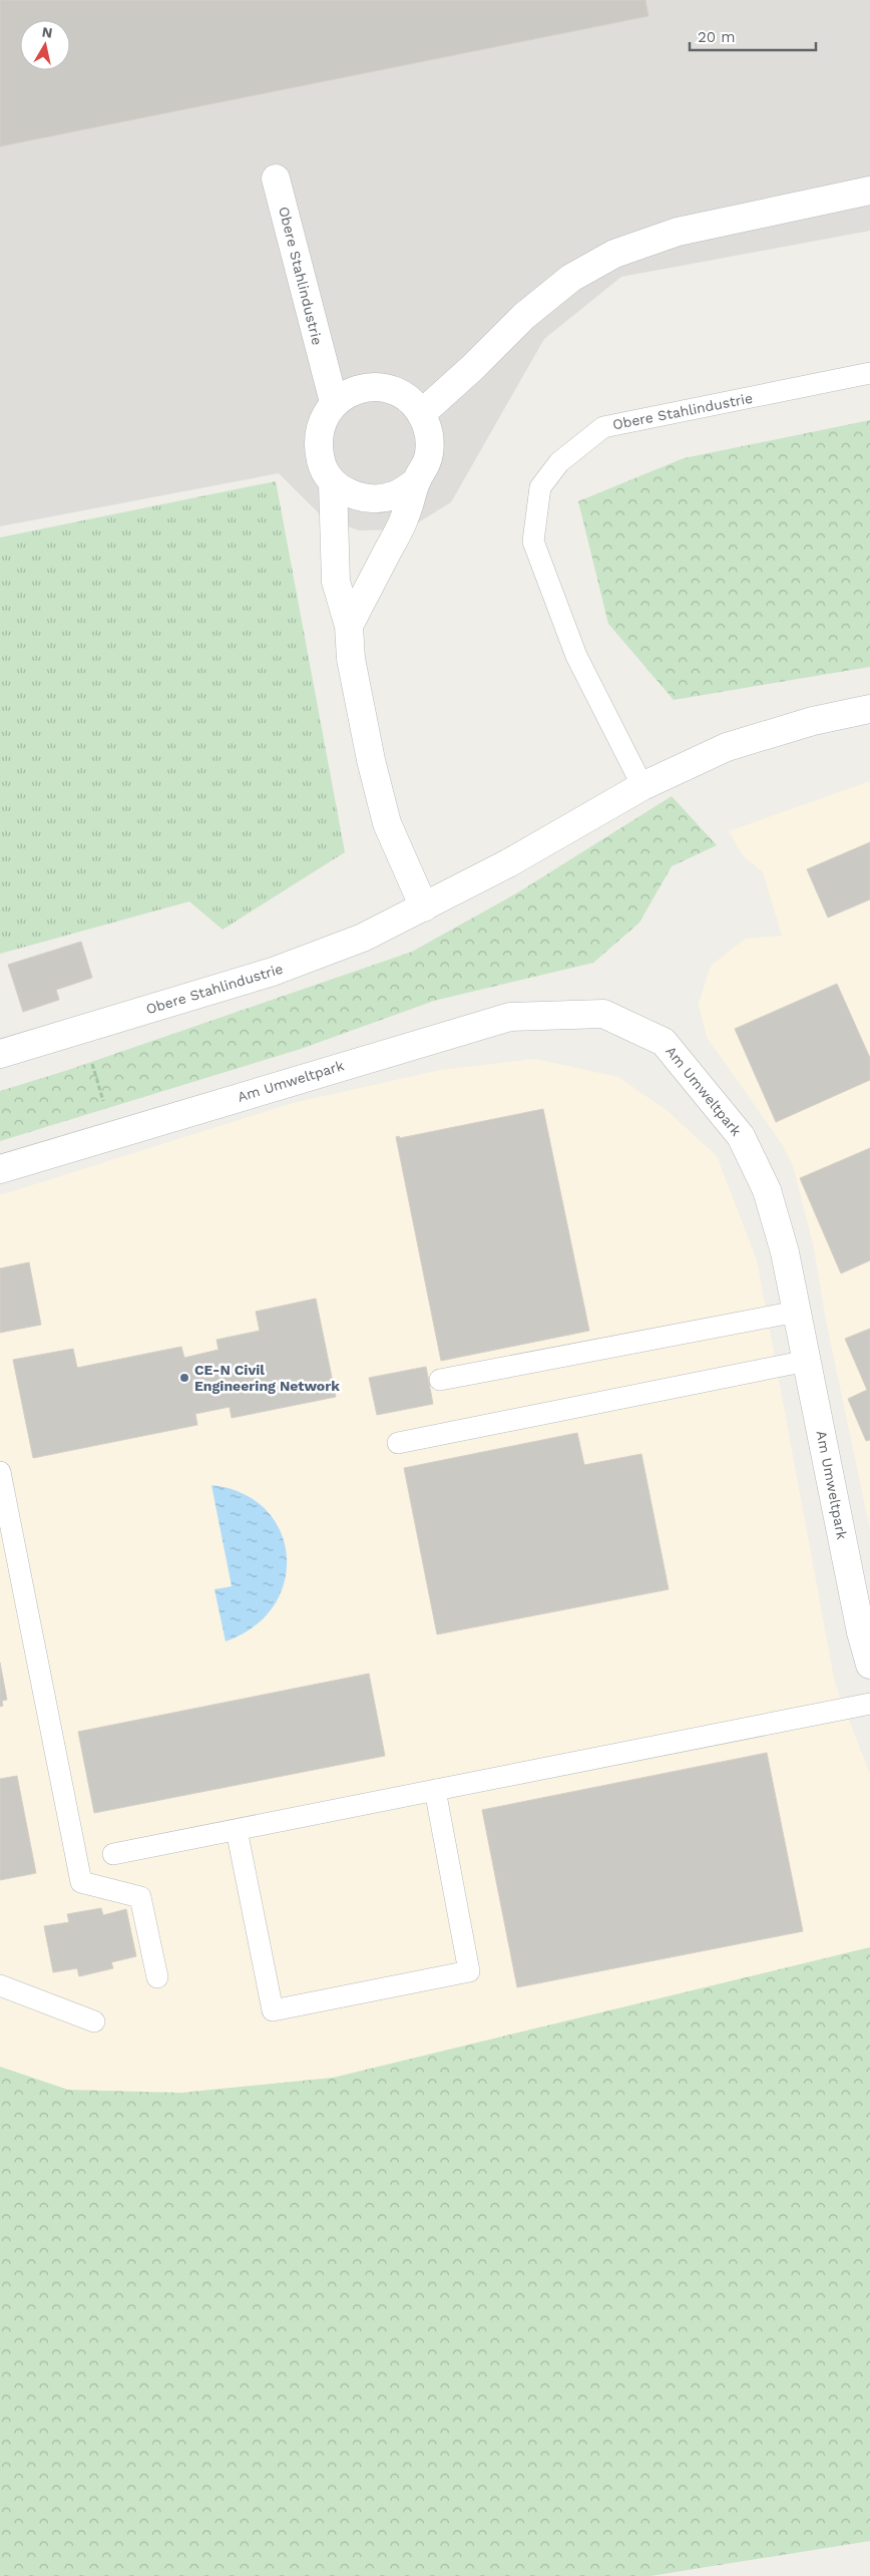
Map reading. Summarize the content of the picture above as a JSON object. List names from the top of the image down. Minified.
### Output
{"streets":{"street":["Obere Stahlindustrie","Am Umweltpark"]},"places":["CE-N Civil Engineering Network"],"scale_bar":"20 m","north":"top"}
